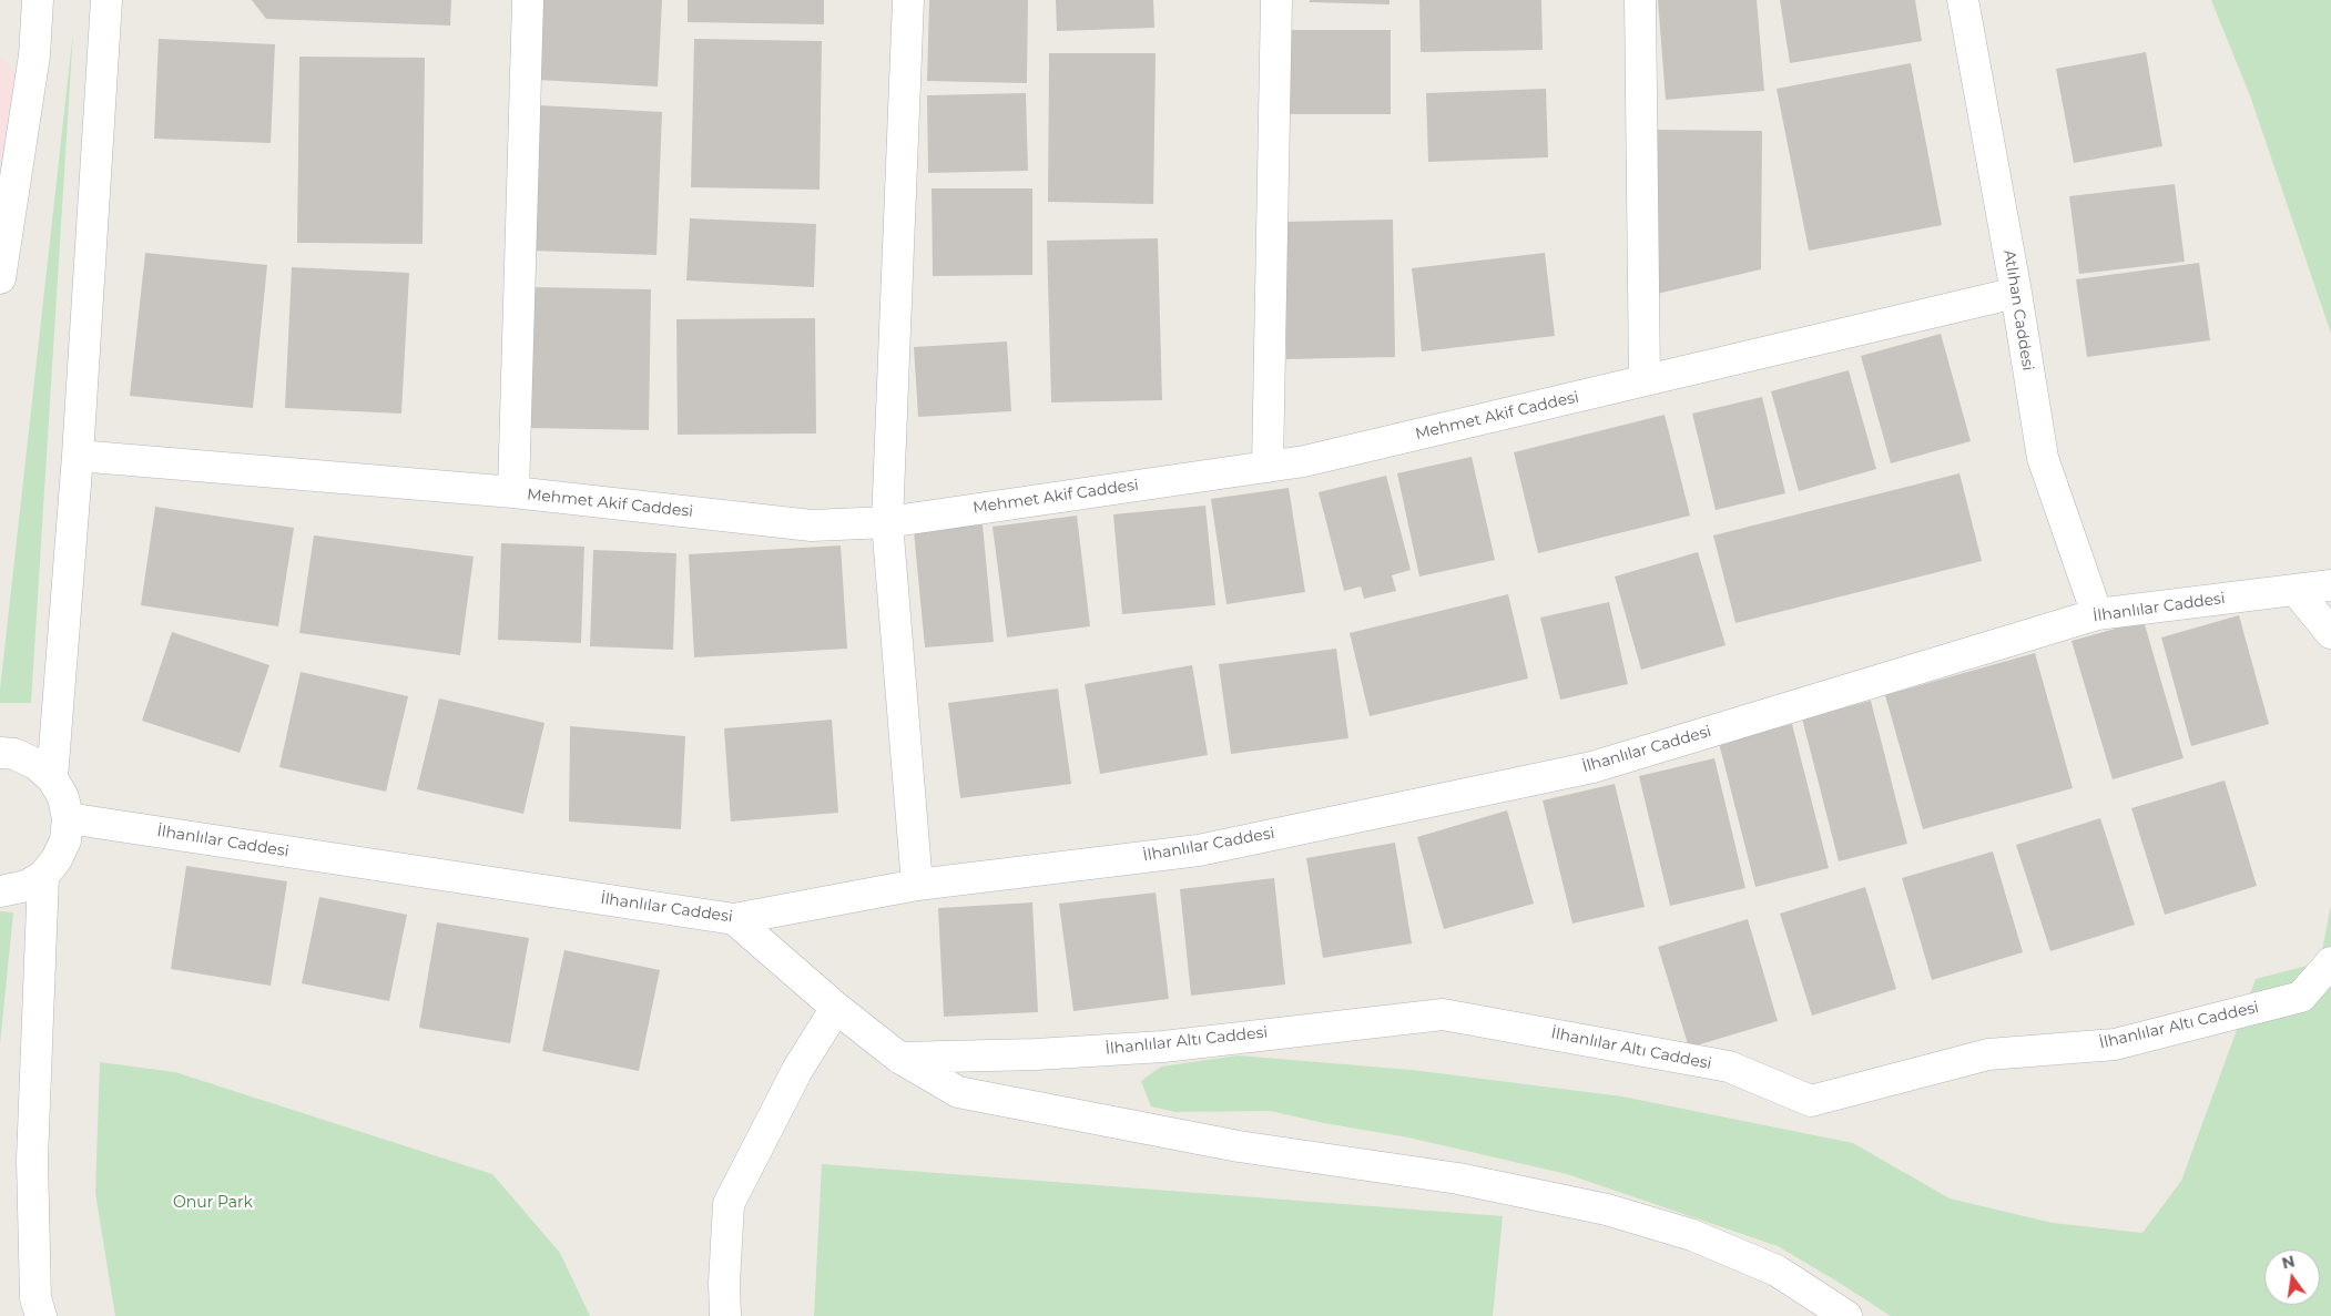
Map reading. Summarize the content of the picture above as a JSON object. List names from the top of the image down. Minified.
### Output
{"streets":{"street":["Atlıhan Caddesi","Mehmet Akif Caddesi","İlhanlılar Caddesi","İlhanlılar Altı Caddesi"]},"crossings":[["Atlıhan Caddesi","Mehmet Akif Caddesi"],["Atlıhan Caddesi","İlhanlılar Caddesi"]],"parks":["Onur Park"],"north":"top"}
